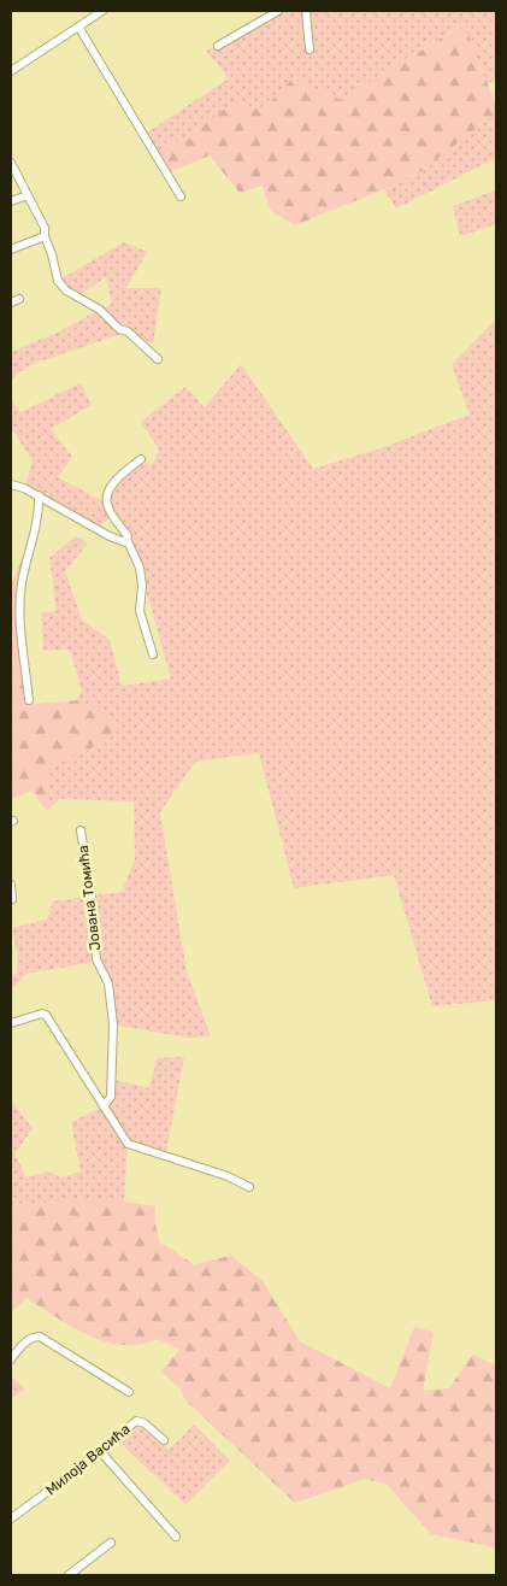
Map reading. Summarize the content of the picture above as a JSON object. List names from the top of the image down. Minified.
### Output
{"streets":{"street":["Јована Томића","Милоја Васића"]}}
